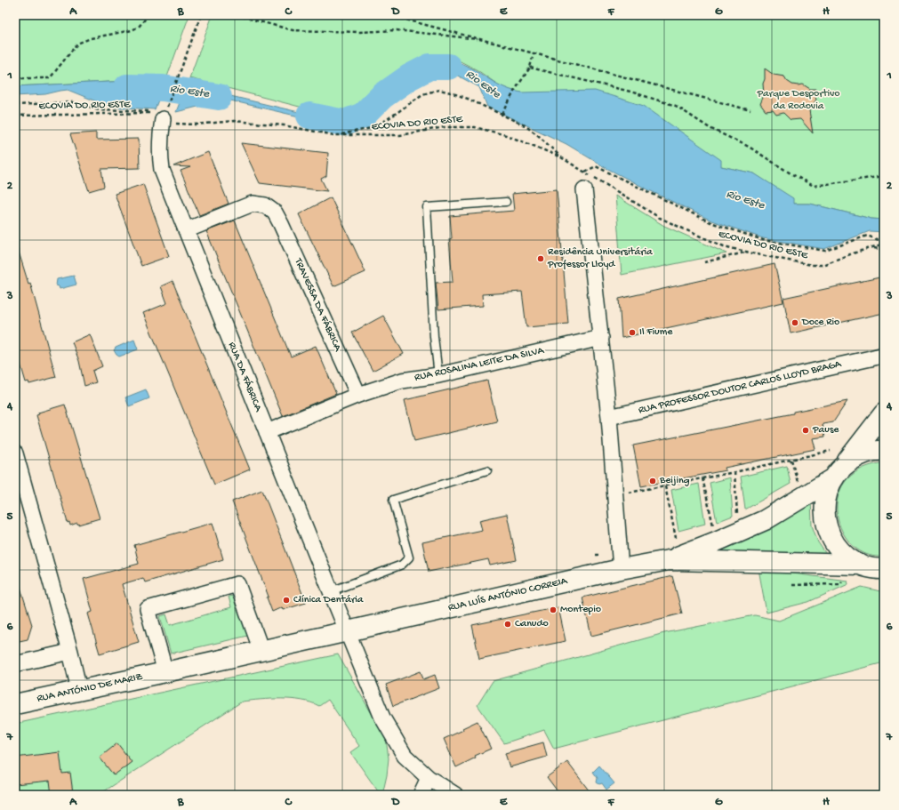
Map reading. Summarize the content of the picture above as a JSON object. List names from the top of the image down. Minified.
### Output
{"streets":{"street":["TRAVESSA DA FÁBRICA","RUA ROSALINA LEITE DA SILVA","RUA DA FÁBRICA","RUA PROFESSOR DOUTOR CARLOS LLOYD BRAGA","RUA LUÍS ANTÓNIO CORREIA","RUA ANTÓNIO DE MARIZ"],"path":["ECOVIA DO RIO ESTE"]},"crossings":[["ECOVIA DO RIO ESTE","RUA DA FÁBRICA"],["TRAVESSA DA FÁBRICA","RUA ROSALINA LEITE DA SILVA"],["TRAVESSA DA FÁBRICA","RUA DA FÁBRICA"],["RUA DA FÁBRICA","RUA LUÍS ANTÓNIO CORREIA"],["RUA DA FÁBRICA","RUA ANTÓNIO DE MARIZ"],["RUA LUÍS ANTÓNIO CORREIA","RUA ANTÓNIO DE MARIZ"]],"water":["Rio Este"],"parks":["Parque Desportivo da Rodovia"],"places":["Residência Universitária Professor Lloyd","Doce Rio","Il Fiume","Pause","Beijing","Clínica Dentária","Montepio","Canudo"],"grid":{"columns":["A","B","C","D","E","F","G","H"],"rows":["1","2","3","4","5","6","7"]}}
